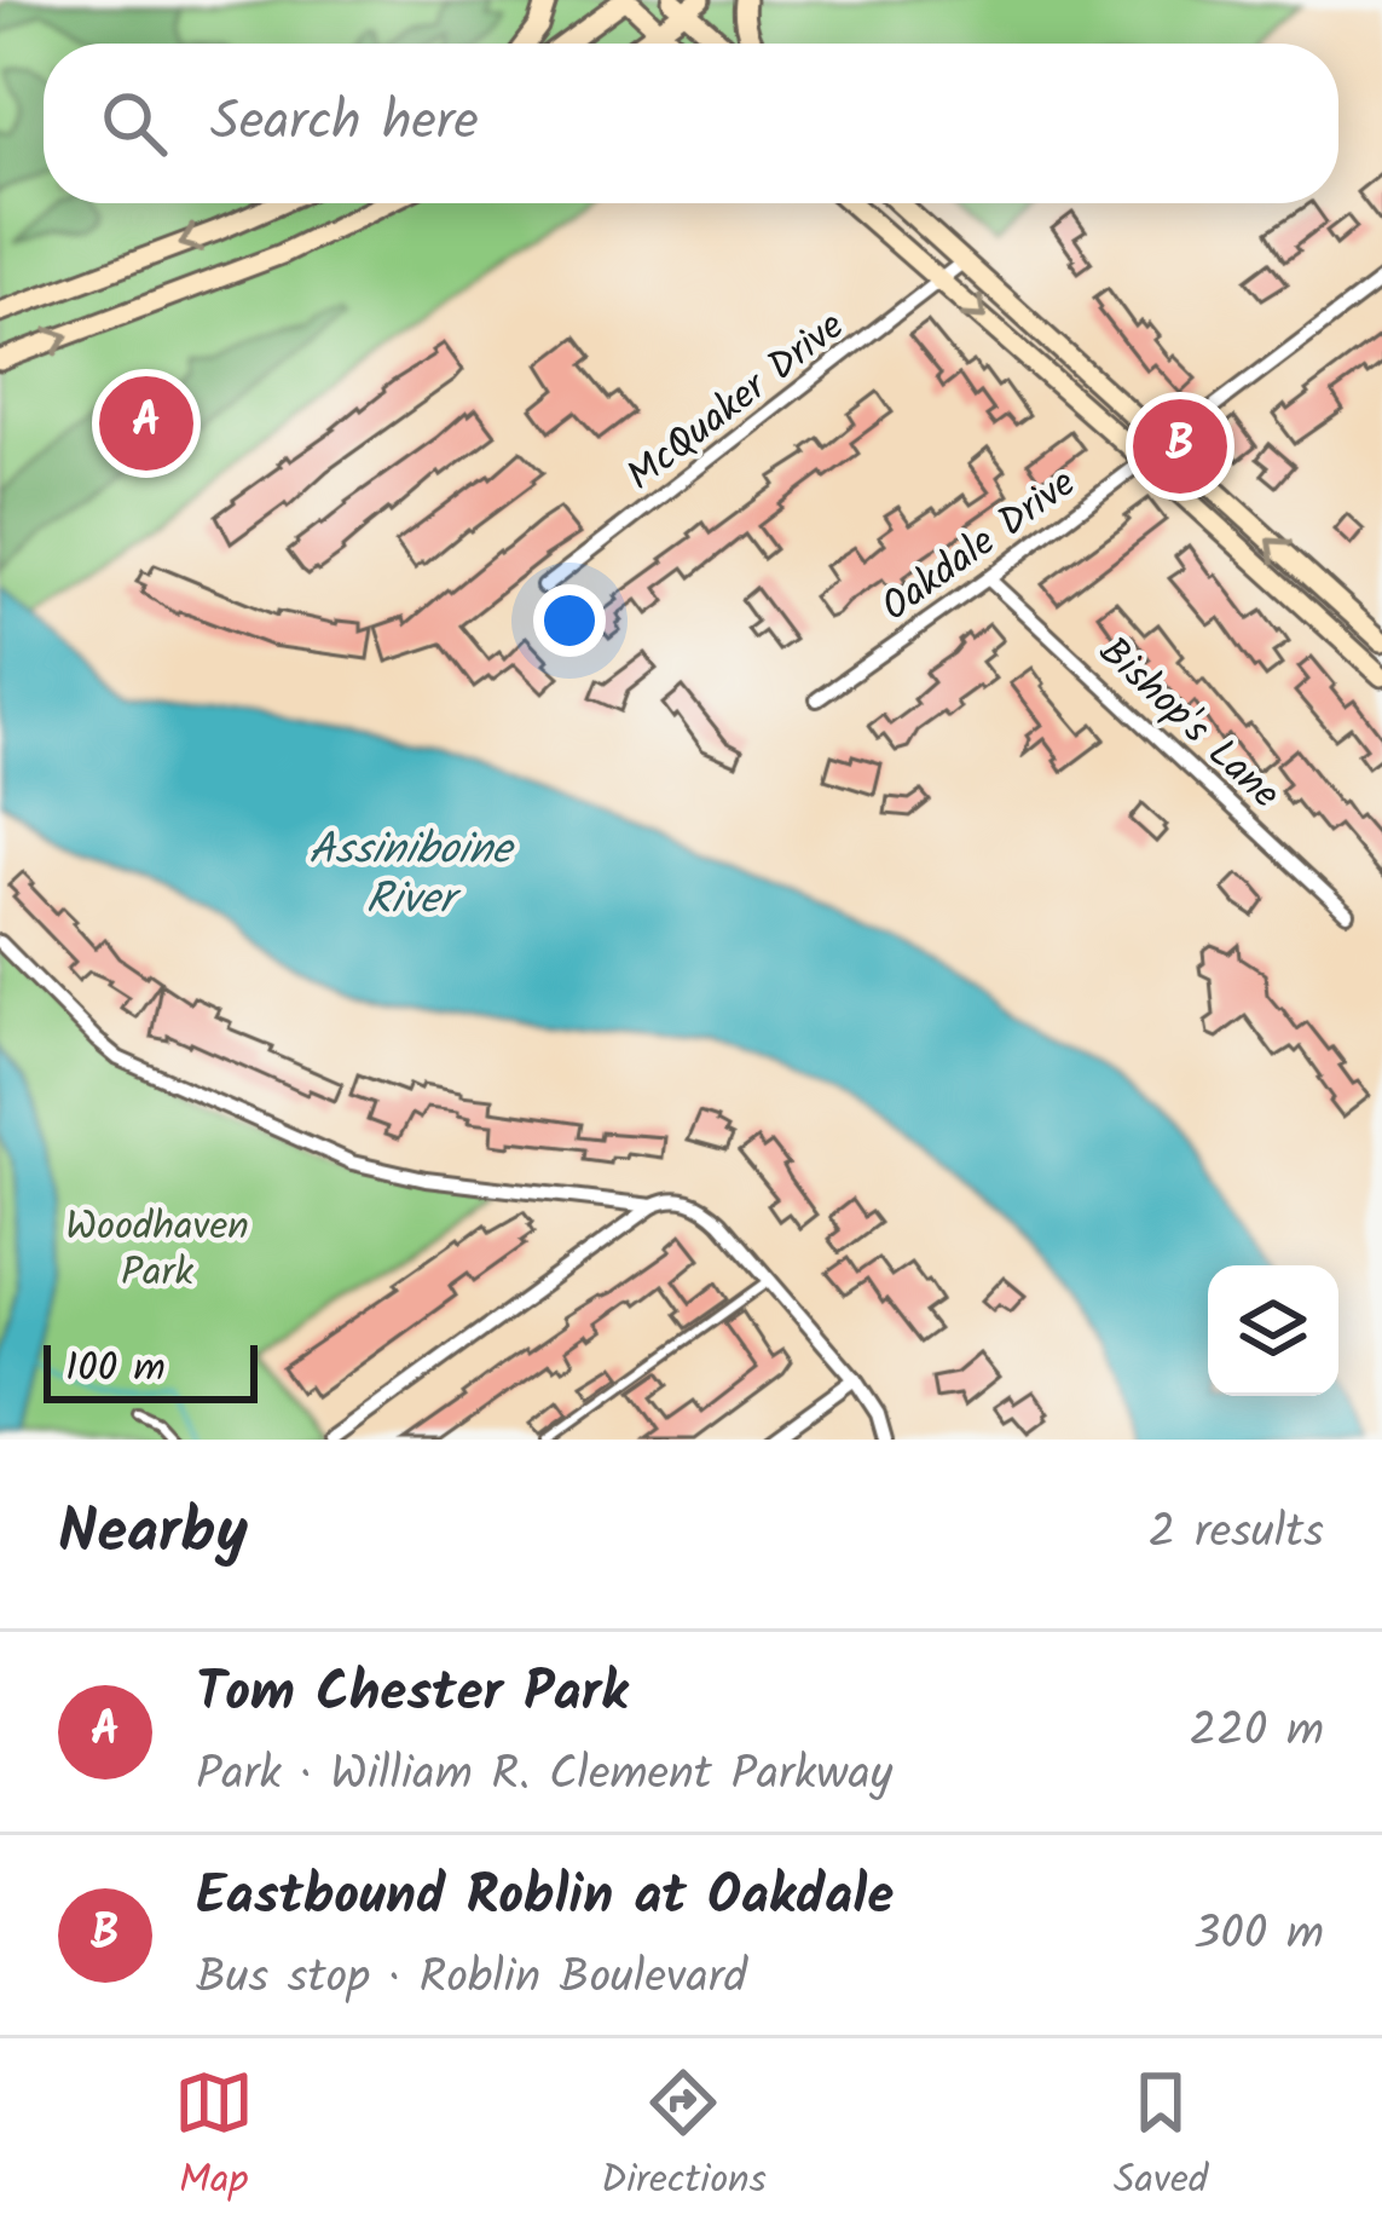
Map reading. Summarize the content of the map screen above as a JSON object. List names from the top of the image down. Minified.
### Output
{"streets":{"street":["McQuaker Drive","Oakdale Drive","Bishop's Lane"]},"crossings":[["Oakdale Drive","Bishop's Lane"]],"water":["Assiniboine River"],"parks":["Woodhaven Park"],"scale_bar":"100 m","page":{"search":"Search here","pins":["A","B"],"scale":"100 m","heading":["Nearby","2 results"],"list":[{"mark":"A","name":"Tom Chester Park","note":"Park · William R. Clement Parkway","value":"220 m"},{"mark":"B","name":"Eastbound Roblin at Oakdale","note":"Bus stop · Roblin Boulevard","value":"300 m"}],"nav":["Map","Directions","Saved"]}}
